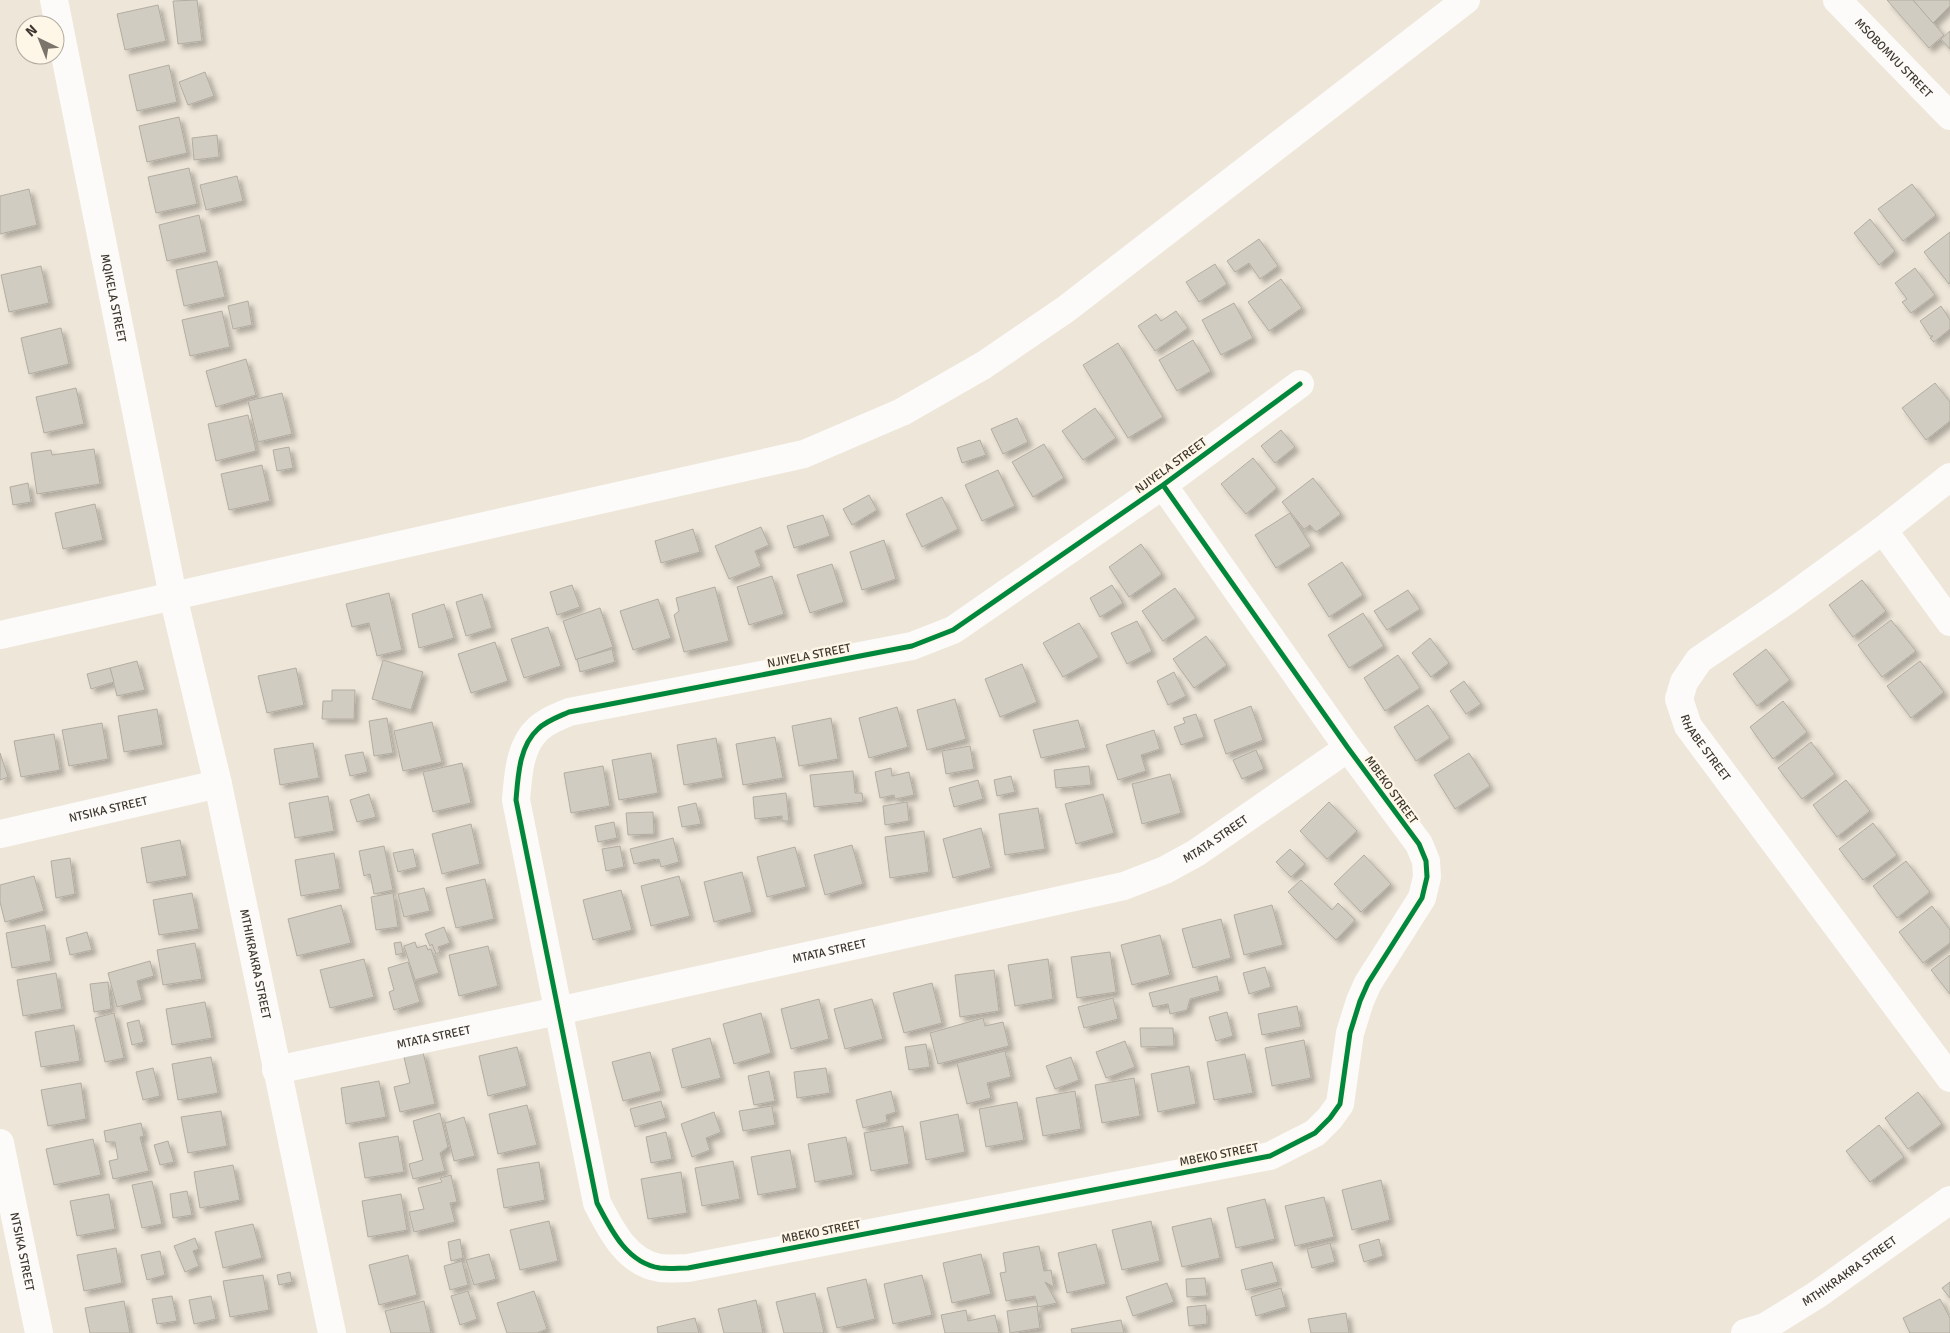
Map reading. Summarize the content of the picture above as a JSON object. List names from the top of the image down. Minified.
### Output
{"streets":{"street":["MSOBOMVU STREET","MQIKELA STREET","NJIYELA STREET","RHABE STREET","MBEKO STREET","NTSIKA STREET","MTATA STREET","MTHIKRAKRA STREET"]},"crossings":[["MQIKELA STREET","MTHIKRAKRA STREET"],["NJIYELA STREET","MBEKO STREET"],["NJIYELA STREET","MTATA STREET"],["MBEKO STREET","MTATA STREET"],["NTSIKA STREET","MTHIKRAKRA STREET"],["MTATA STREET","MTHIKRAKRA STREET"]],"north":"top left"}
